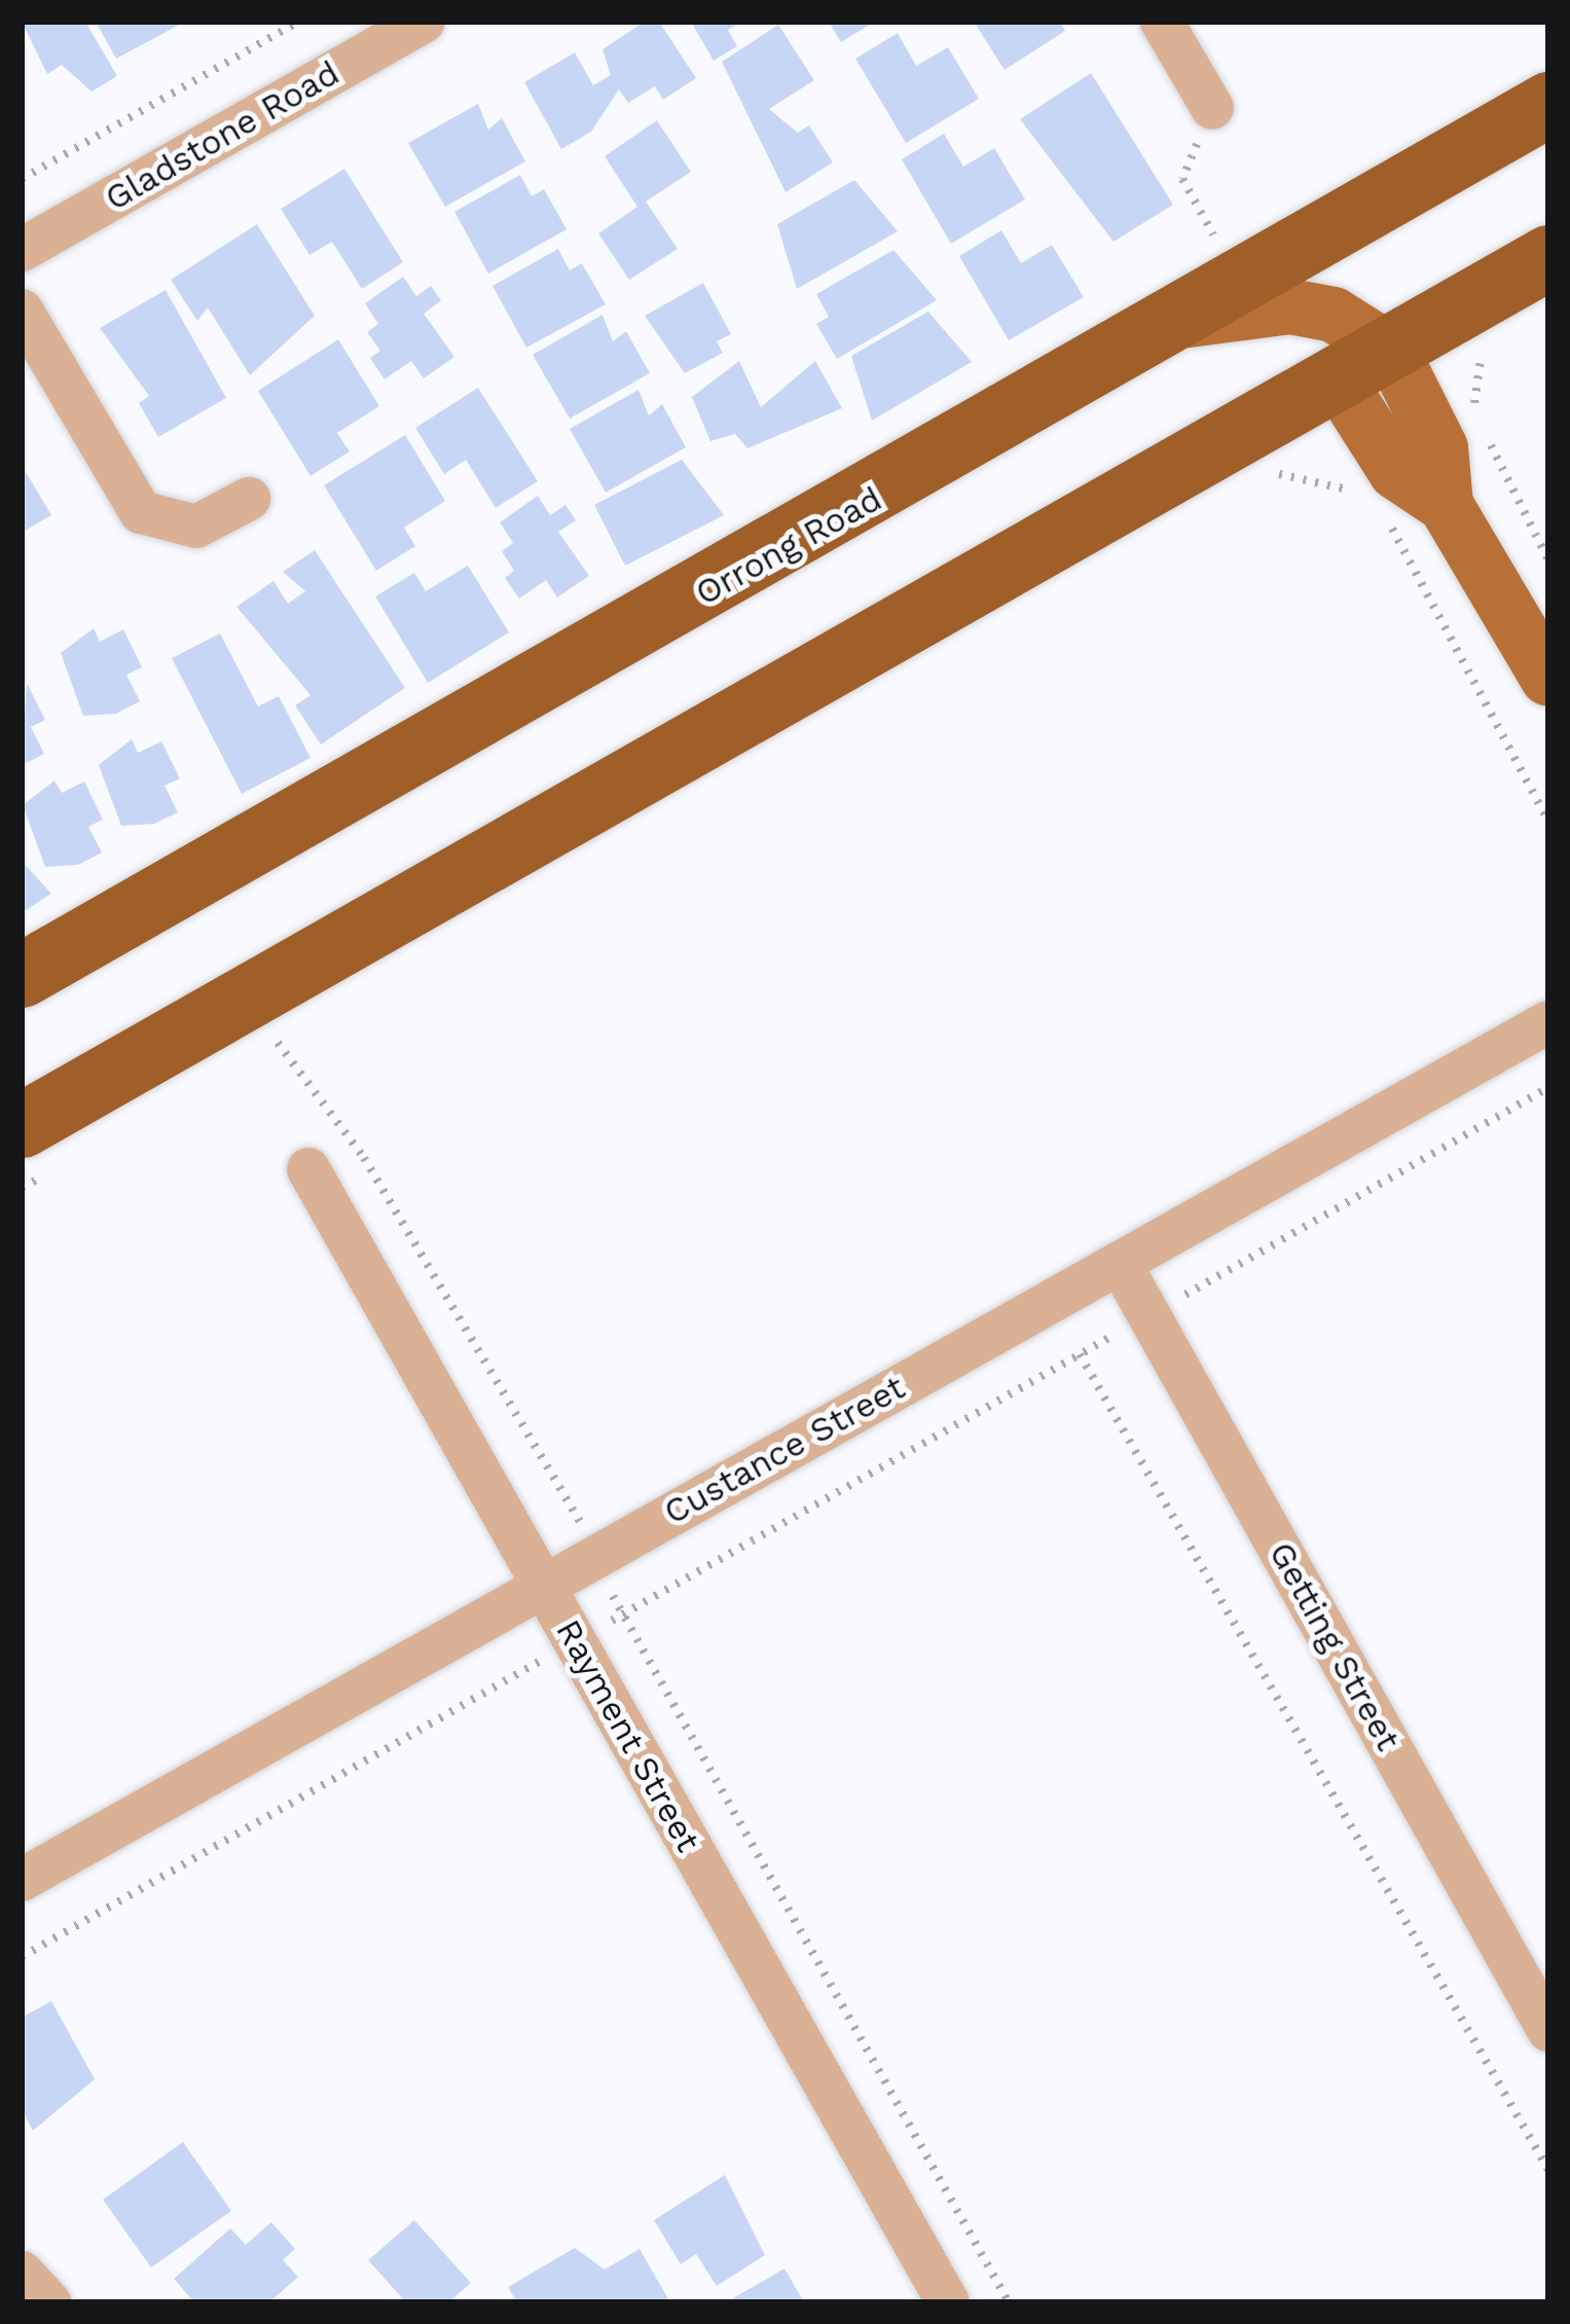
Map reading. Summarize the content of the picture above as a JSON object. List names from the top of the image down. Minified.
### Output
{"streets":{"highway":["Orrong Road"],"street":["Gladstone Road","Custance Street","Getting Street","Rayment Street"]},"crossings":[["Custance Street","Getting Street"],["Custance Street","Rayment Street"]]}
